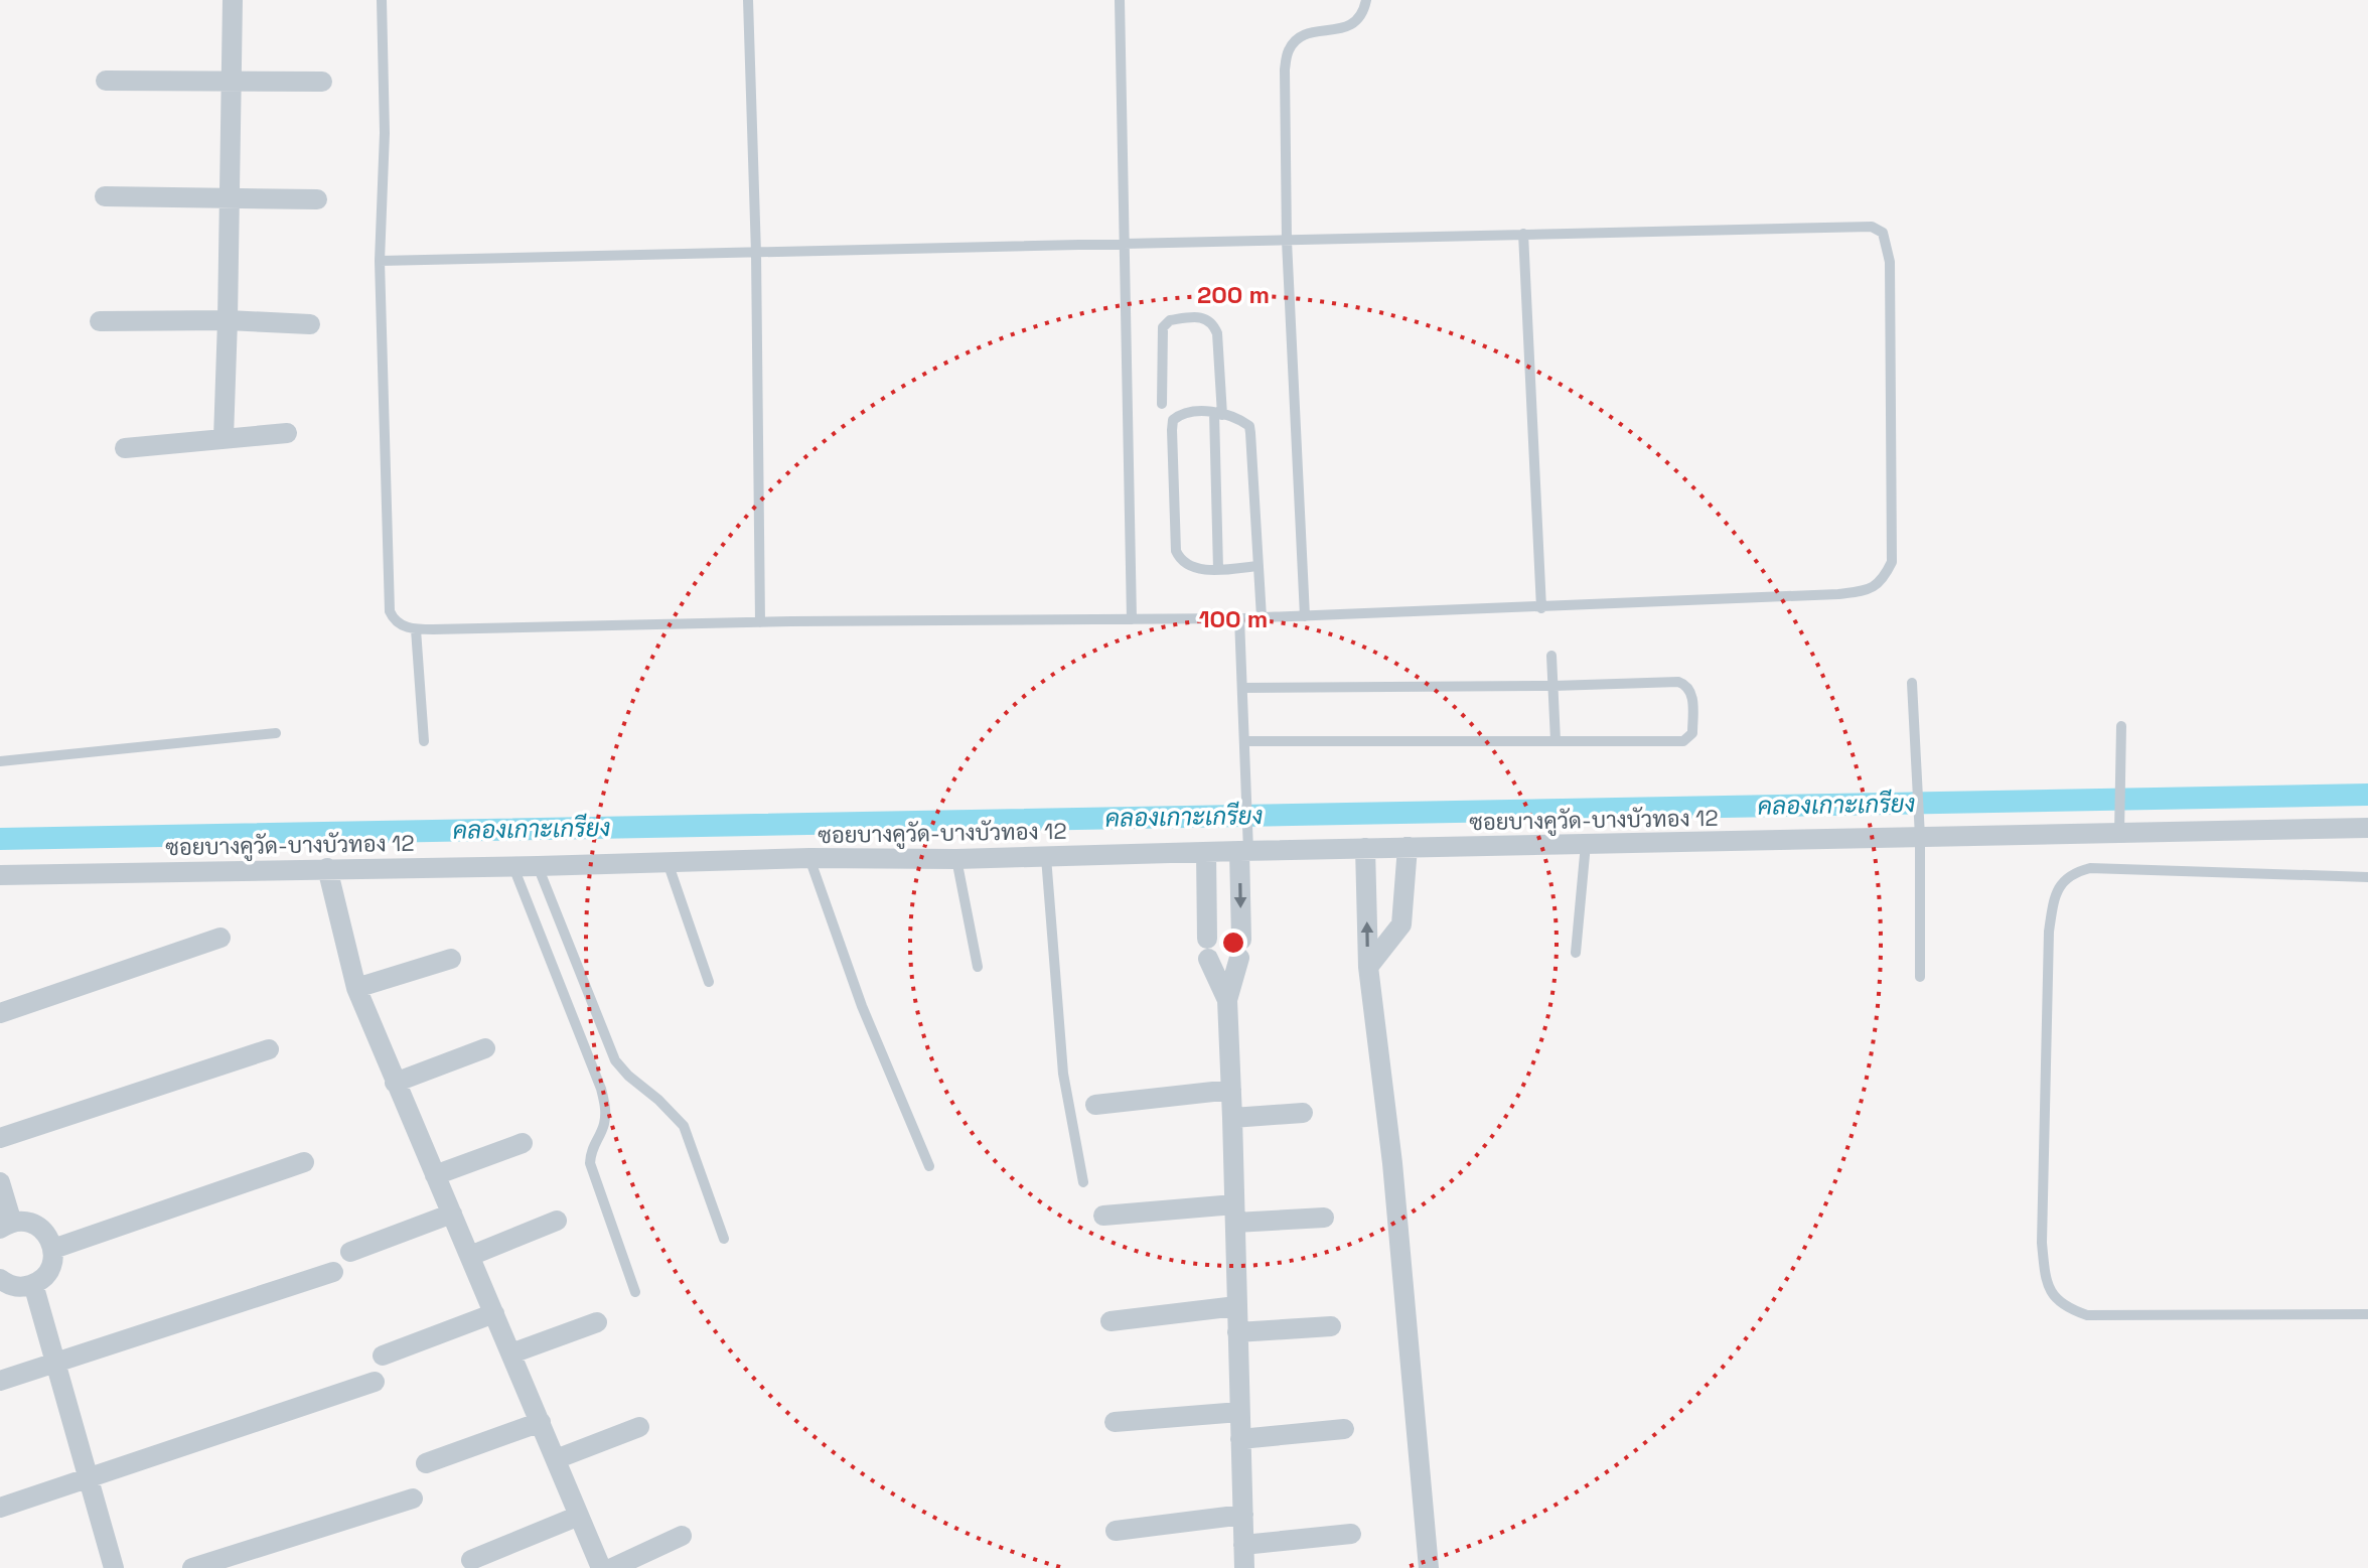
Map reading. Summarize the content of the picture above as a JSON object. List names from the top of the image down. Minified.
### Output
{"streets":{"street":["ซอยบางคูวัด-บางบัวทอง 12"]},"water":["คลองเกาะเกรียง"],"rings":["200 m","100 m"]}
